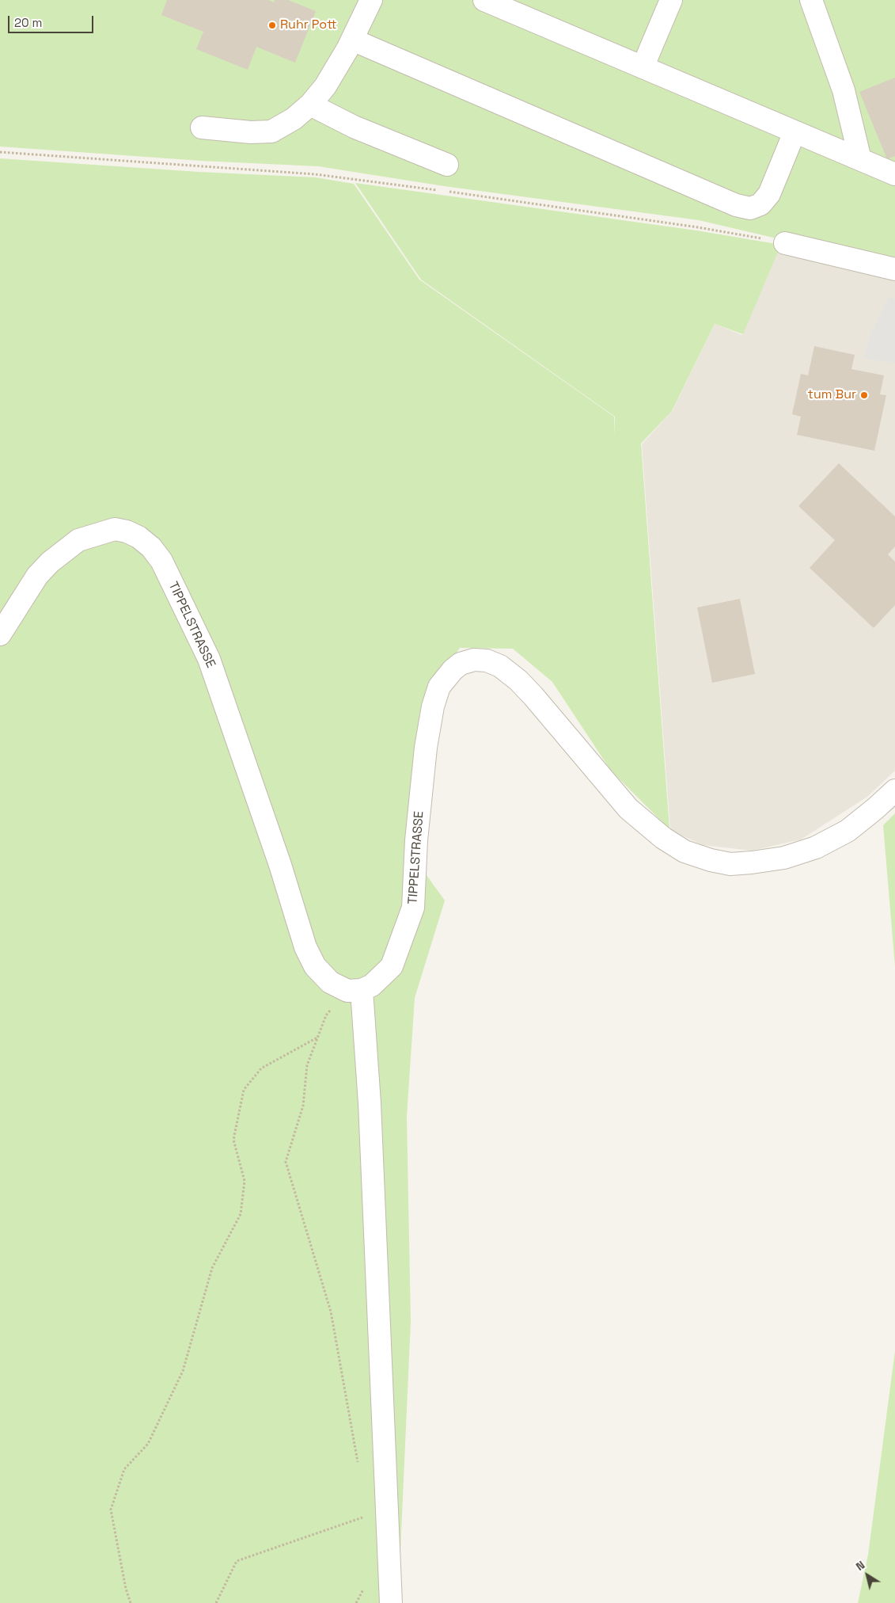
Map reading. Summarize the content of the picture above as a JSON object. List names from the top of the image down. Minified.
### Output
{"streets":{"street":["TIPPELSTRASSE"]},"places":["Ruhr Pott","tum Bur"],"scale_bar":"20 m","north":"top left"}
